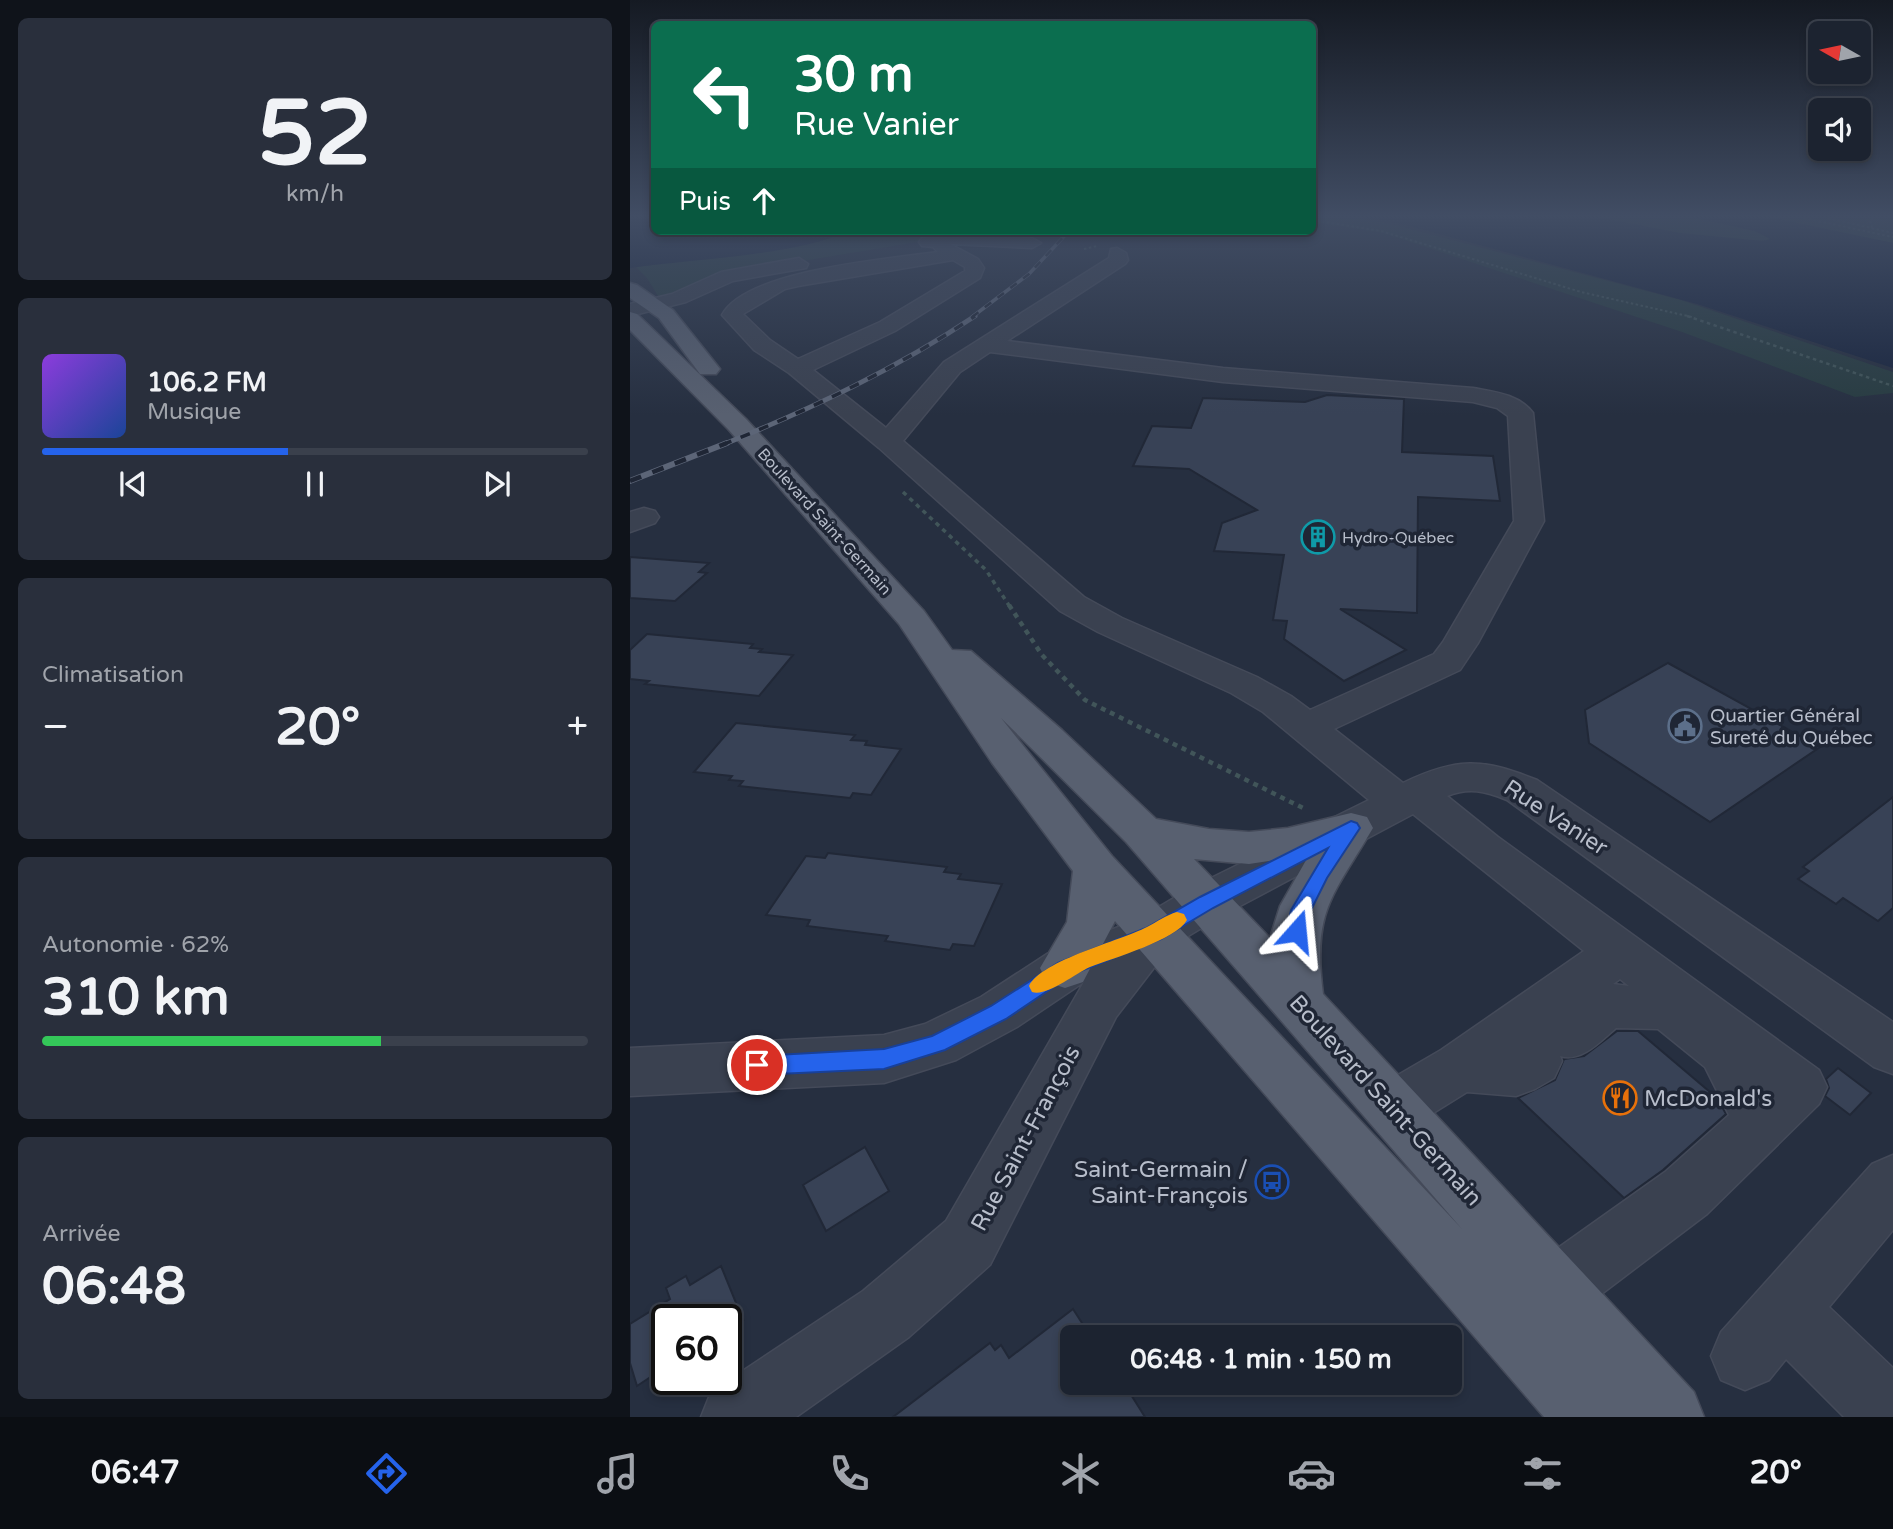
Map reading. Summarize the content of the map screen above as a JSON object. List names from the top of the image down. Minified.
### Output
{"streets":{"main road":["Boulevard Saint-Germain"],"street":["Rue Vanier","Rue Saint-François"]},"crossings":[["Boulevard Saint-Germain","Rue Vanier"],["Boulevard Saint-Germain","Rue Saint-François"],["Rue Vanier","Rue Saint-François"]],"places":{"building":["Hydro-Québec"],"public building":["Quartier Général Sureté du Québec"],"restaurant":["McDonald's"],"bus stop":["Saint-Germain / Saint-François"]},"north":"left","page":{"tile":[["52","km/h"],"Climatisation",["Autonomie · 62%","310 km"],["Arrivée","06:48"]],"turn":["30 m","Rue Vanier"],"then":"Puis","song":["106.2 FM","Musique"],"heat":["−","20°","+"],"limit":"60","trip":"06:48 · 1 min · 150 m","tabs":["06:47","20°"]}}
